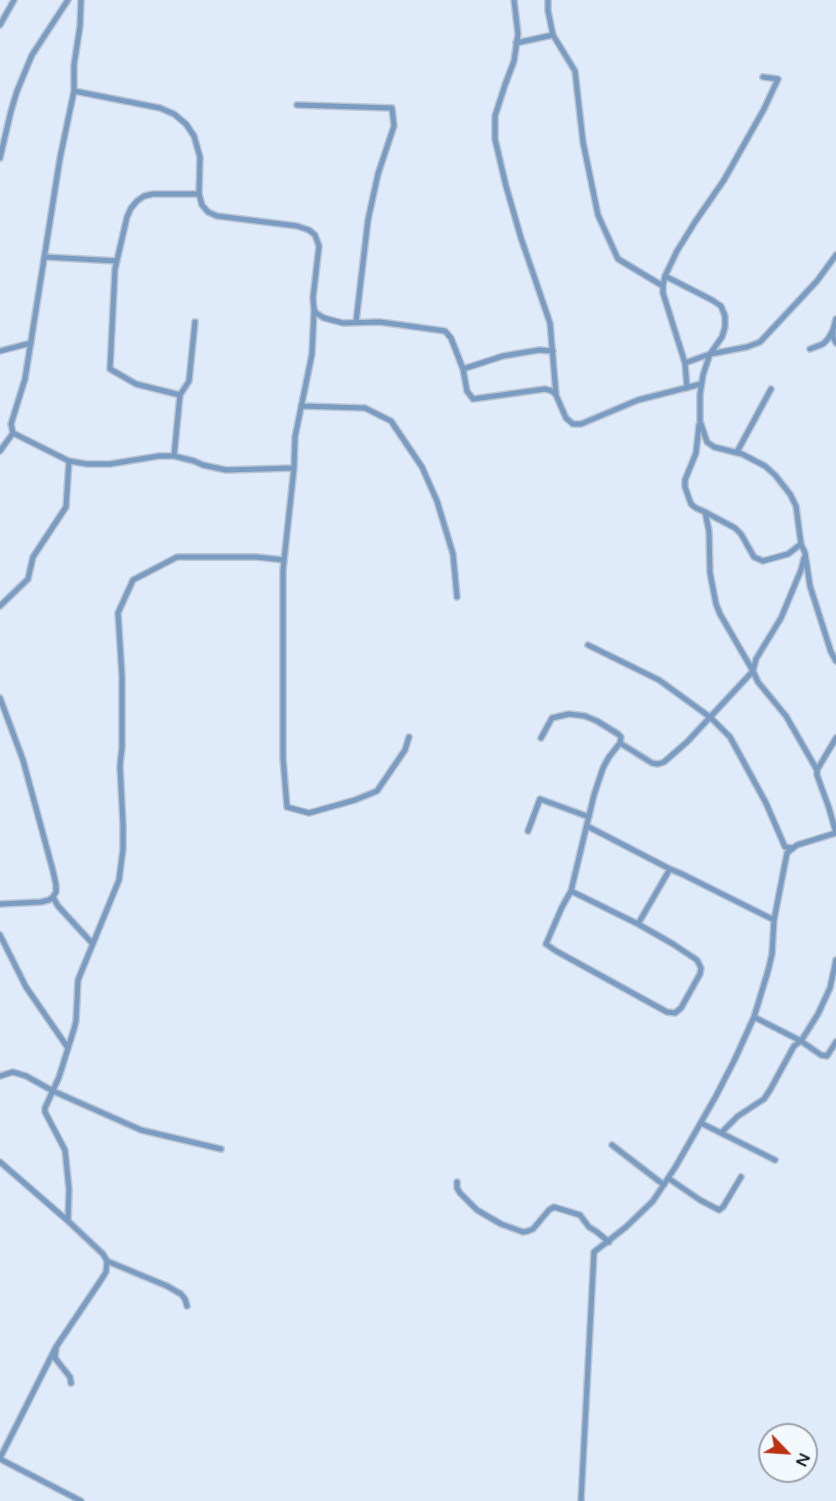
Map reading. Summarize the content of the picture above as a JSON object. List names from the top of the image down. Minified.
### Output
{"north":"bottom right"}
